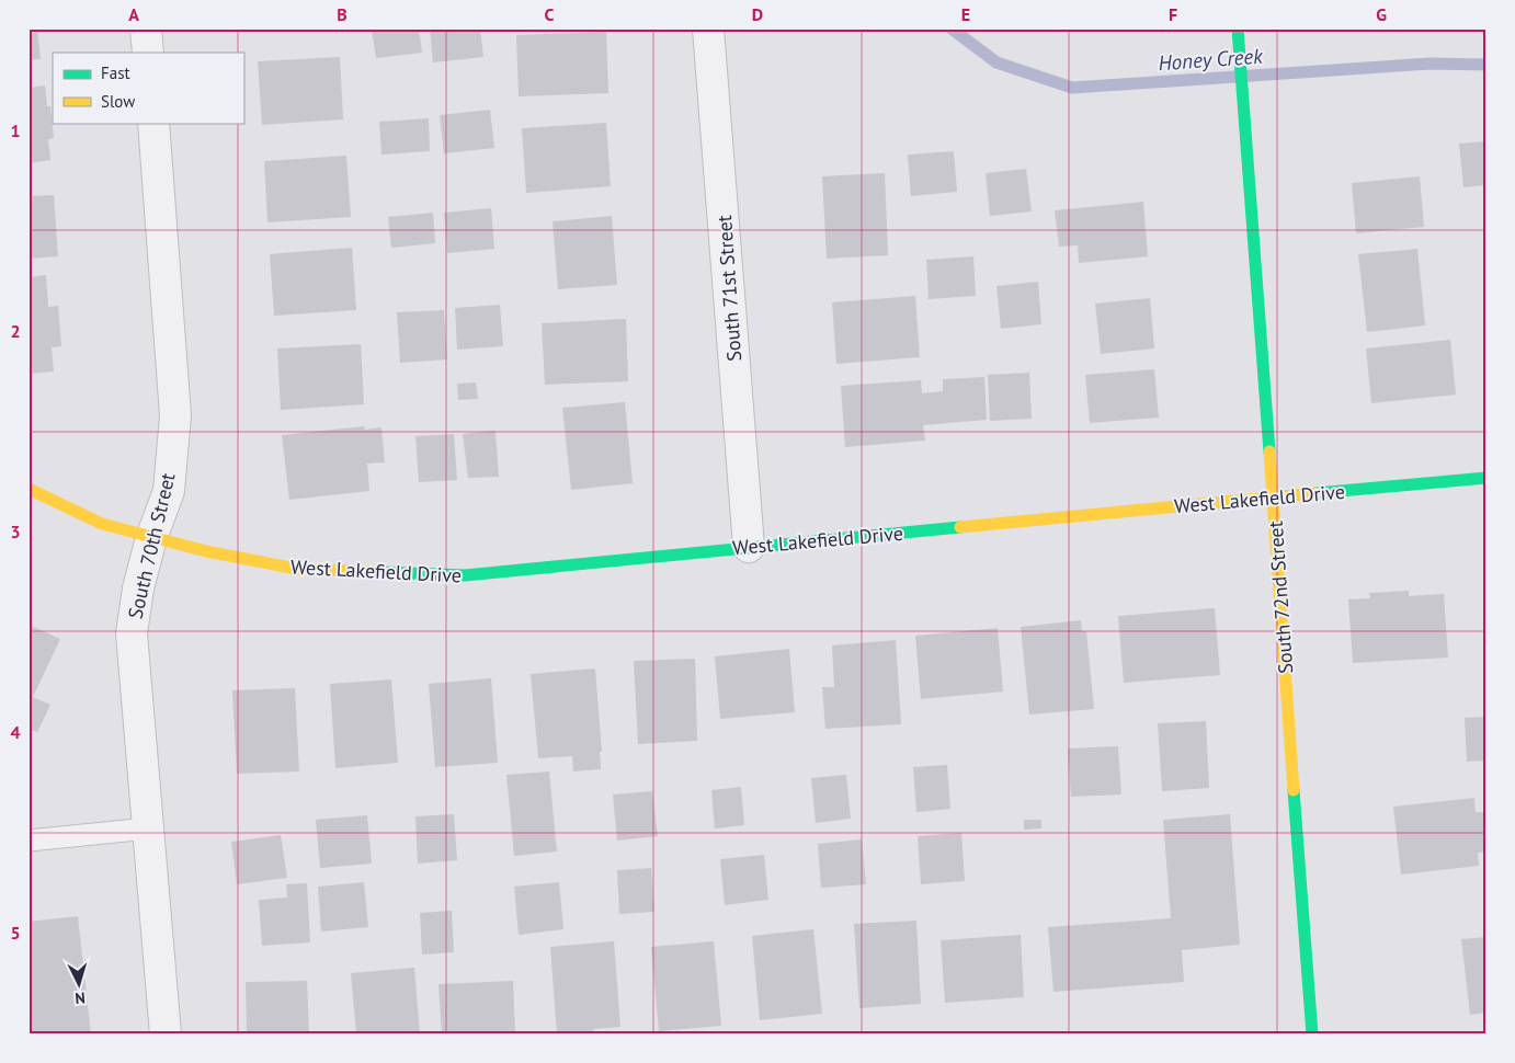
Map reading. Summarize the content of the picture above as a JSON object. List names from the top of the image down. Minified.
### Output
{"streets":{"street":["South 71st Street","West Lakefield Drive","South 70th Street","South 72nd Street"]},"crossings":[["South 71st Street","West Lakefield Drive"],["West Lakefield Drive","South 70th Street"],["West Lakefield Drive","South 72nd Street"]],"water":["Honey Creek"],"legend":["Fast","Slow"],"north":"bottom","grid":{"columns":["A","B","C","D","E","F","G"],"rows":["1","2","3","4","5"]}}
